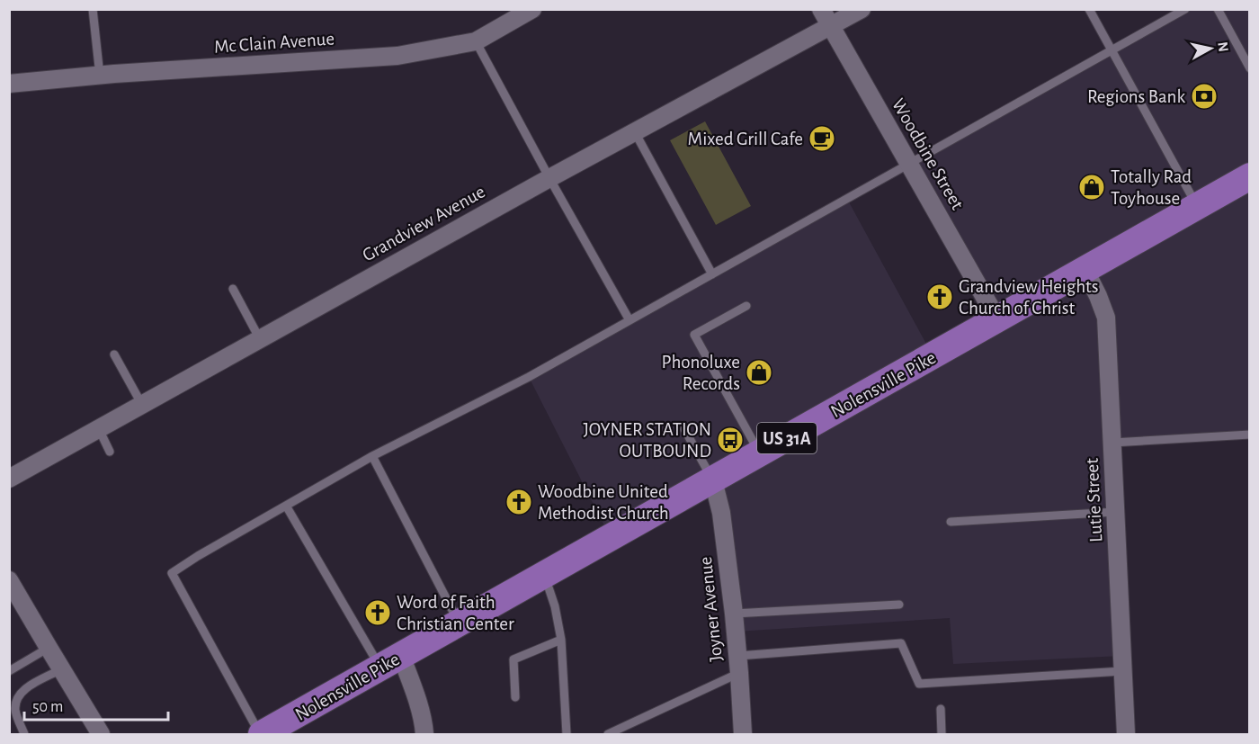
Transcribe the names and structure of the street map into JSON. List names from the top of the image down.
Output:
{
  "streets": {
    "main road": ["Nolensville Pike", "US 31A"],
    "street": [
      "Mc Clain Avenue",
      "Woodbine Street",
      "Grandview Avenue",
      "Lutie Street",
      "Joyner Avenue"
    ]
  },
  "crossings": [
    ["Woodbine Street", "Grandview Avenue"],
    ["Woodbine Street", "Nolensville Pike"],
    ["Nolensville Pike", "Lutie Street"],
    ["Nolensville Pike", "Joyner Avenue"]
  ],
  "places": {
    "bank": ["Regions Bank"],
    "cafe": ["Mixed Grill Cafe"],
    "shop": ["Totally Rad Toyhouse", "Phonoluxe Records"],
    "church": ["Grandview Heights Church of Christ", "Woodbine United Methodist Church", "Word of Faith Christian Center"],
    "bus stop": ["JOYNER STATION OUTBOUND"]
  },
  "scale_bar": "50 m",
  "north": "right"
}
